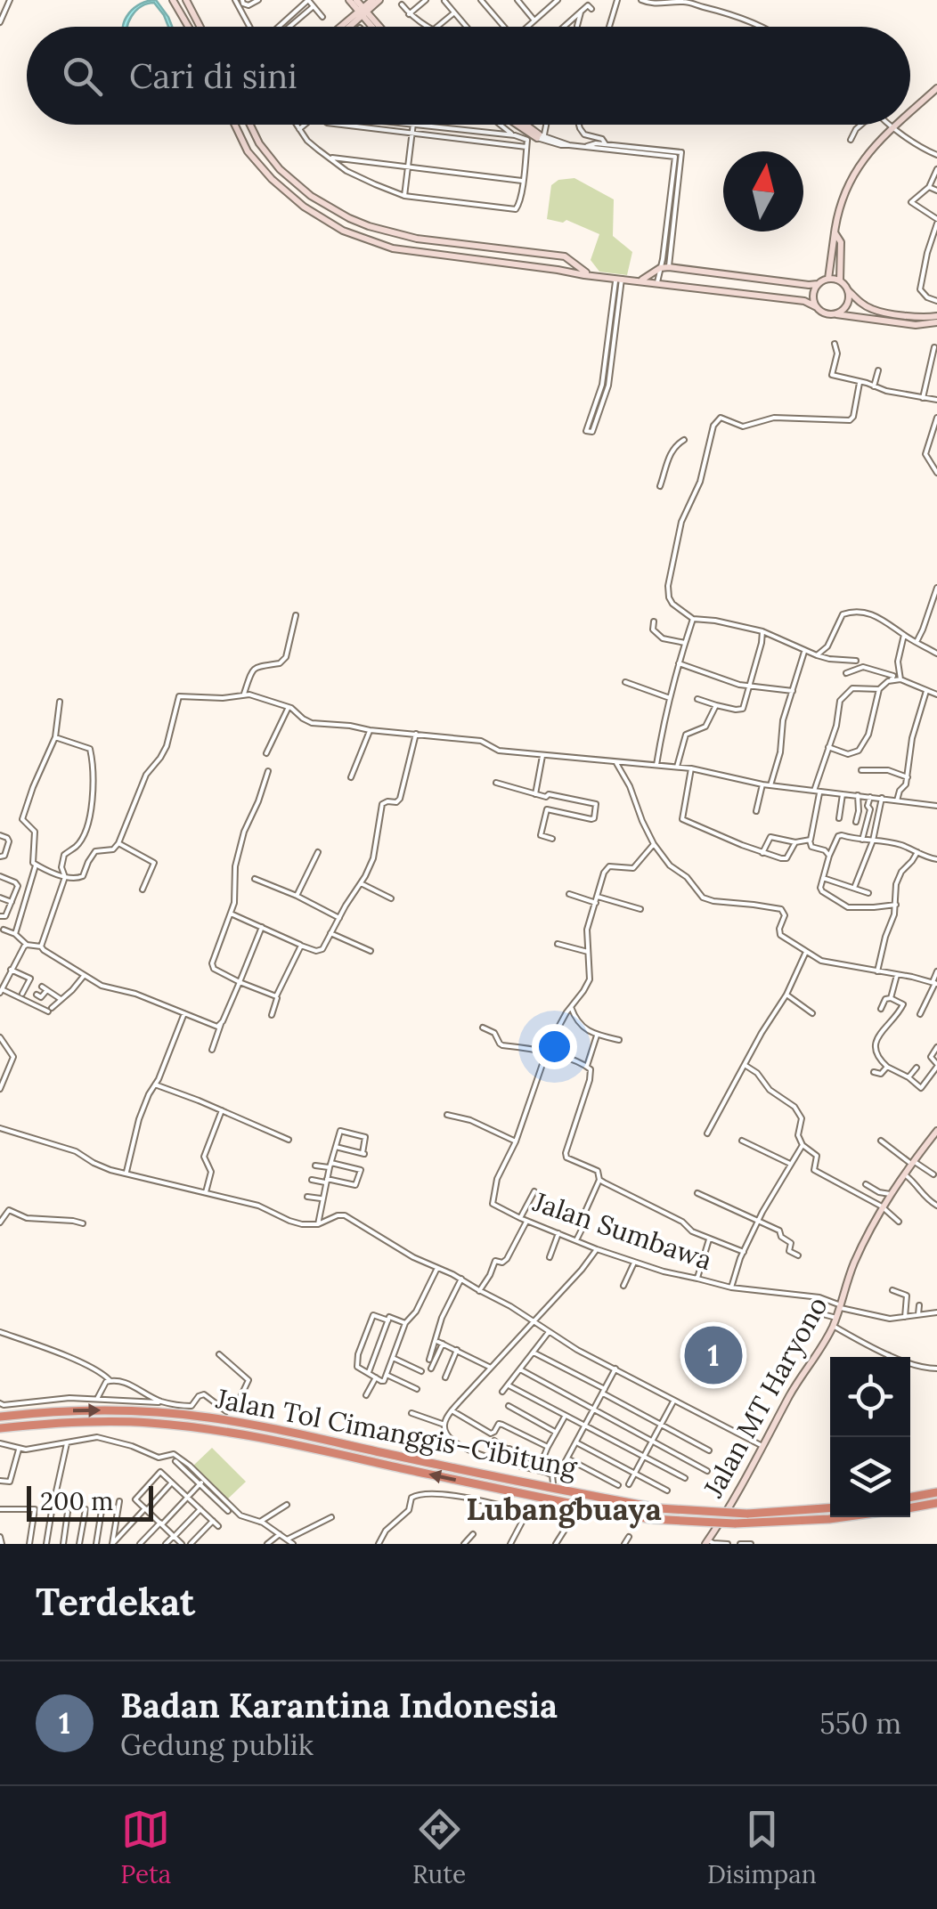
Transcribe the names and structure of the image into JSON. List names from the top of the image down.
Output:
{
  "streets": {
    "highway": ["Jalan Tol Cimanggis–Cibitung"],
    "street": ["Jalan Sumbawa", "Jalan MT Haryono"]
  },
  "crossings": [
    ["Jalan Sumbawa", "Jalan MT Haryono"]
  ],
  "districts": ["Lubangbuaya"],
  "scale_bar": "200 m",
  "north": "top",
  "page": {
    "search": "Cari di sini",
    "pins": "1",
    "scale": "200 m",
    "heading": "Terdekat",
    "list": [
      {
        "mark": "1",
        "name": "Badan Karantina Indonesia",
        "note": "Gedung publik",
        "value": "550 m"
      }
    ],
    "nav": ["Peta", "Rute", "Disimpan"]
  }
}
